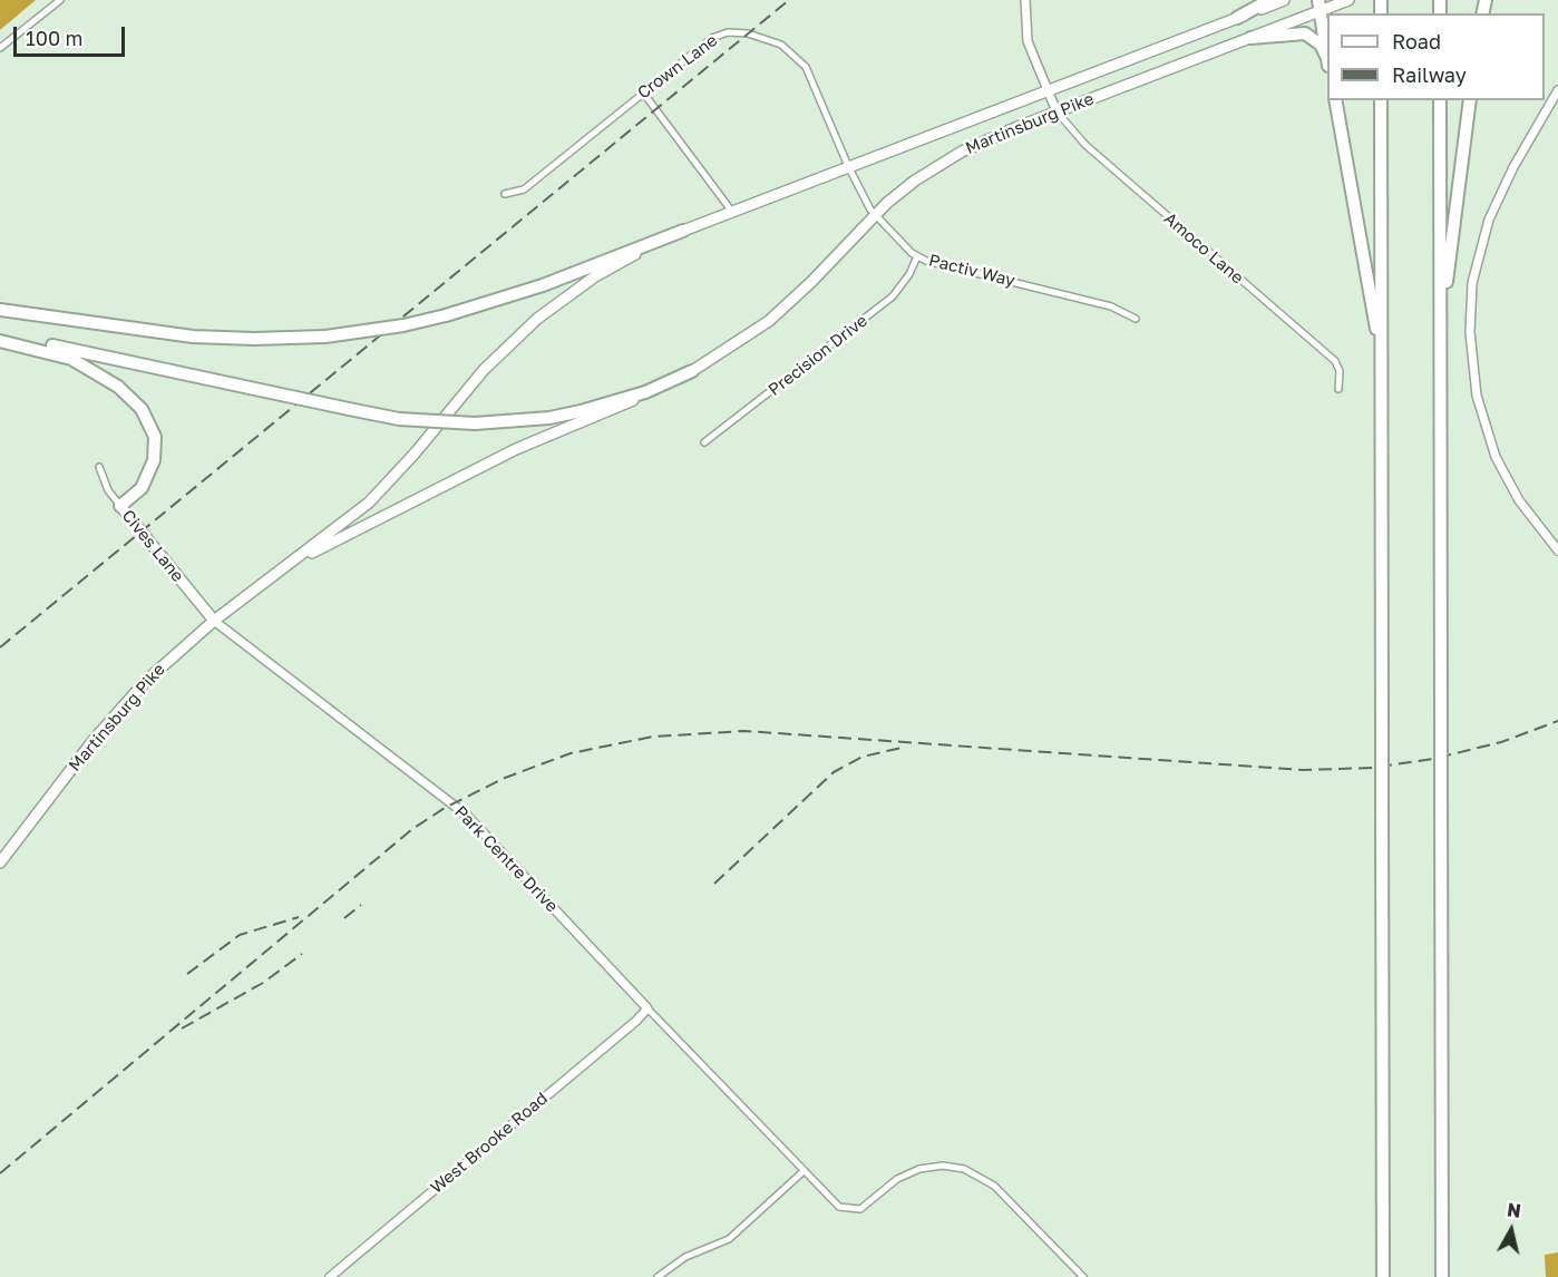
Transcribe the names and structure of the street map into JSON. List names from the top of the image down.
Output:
{
  "streets": {
    "main road": ["Martinsburg Pike", "Cives Lane"],
    "street": [
      "Crown Lane",
      "Amoco Lane",
      "Pactiv Way",
      "Precision Drive",
      "Park Centre Drive",
      "West Brooke Road"
    ]
  },
  "crossings": [
    ["Crown Lane", "Martinsburg Pike"],
    ["Crown Lane", "Pactiv Way"],
    ["Martinsburg Pike", "Amoco Lane"],
    ["Martinsburg Pike", "Pactiv Way"],
    ["Martinsburg Pike", "Cives Lane"],
    ["Martinsburg Pike", "Park Centre Drive"],
    ["Pactiv Way", "Precision Drive"],
    ["Cives Lane", "Park Centre Drive"],
    ["Park Centre Drive", "West Brooke Road"]
  ],
  "legend": ["Road", "Railway"],
  "scale_bar": "100 m",
  "north": "top"
}
